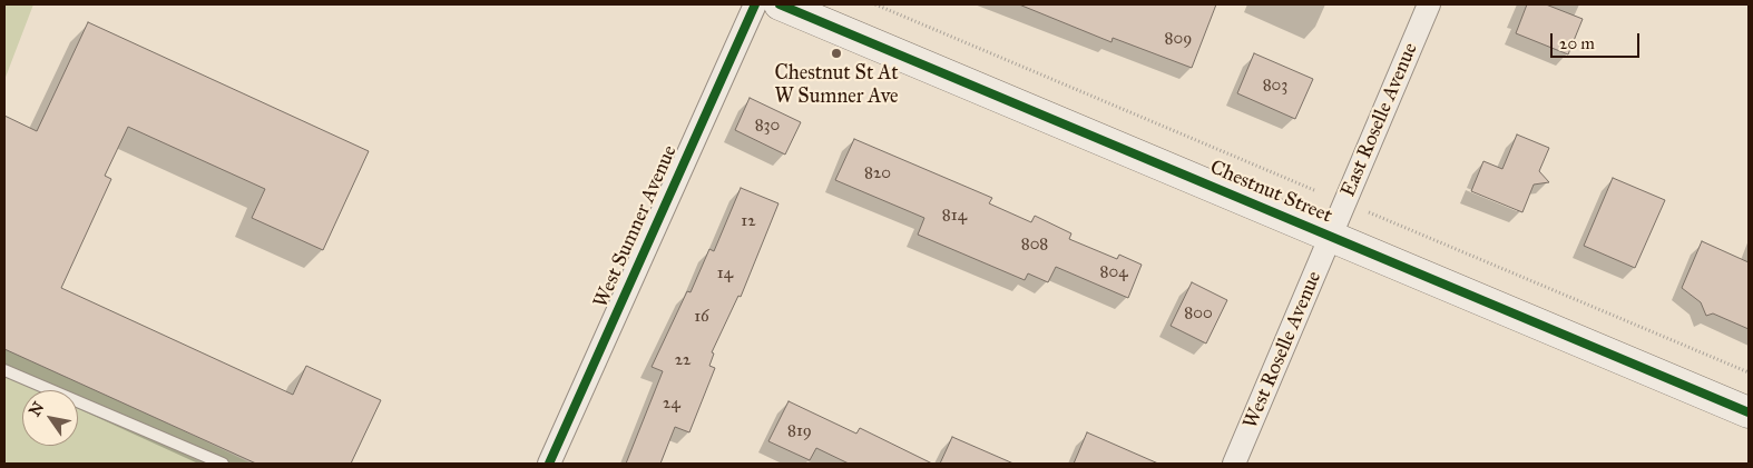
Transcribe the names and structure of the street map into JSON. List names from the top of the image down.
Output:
{
  "streets": {
    "street": [
      "East Roselle Avenue",
      "Chestnut Street",
      "West Sumner Avenue",
      "West Roselle Avenue"
    ]
  },
  "crossings": [
    ["East Roselle Avenue", "Chestnut Street"],
    ["East Roselle Avenue", "West Roselle Avenue"],
    ["Chestnut Street", "West Roselle Avenue"]
  ],
  "places": ["Chestnut St At W Sumner Ave"],
  "house_numbers": [
    "809",
    "803",
    "830",
    "820",
    "814",
    "12",
    "808",
    "804",
    "14",
    "800",
    "16",
    "22",
    "24",
    "819"
  ],
  "scale_bar": "20 m",
  "north": "top left"
}
